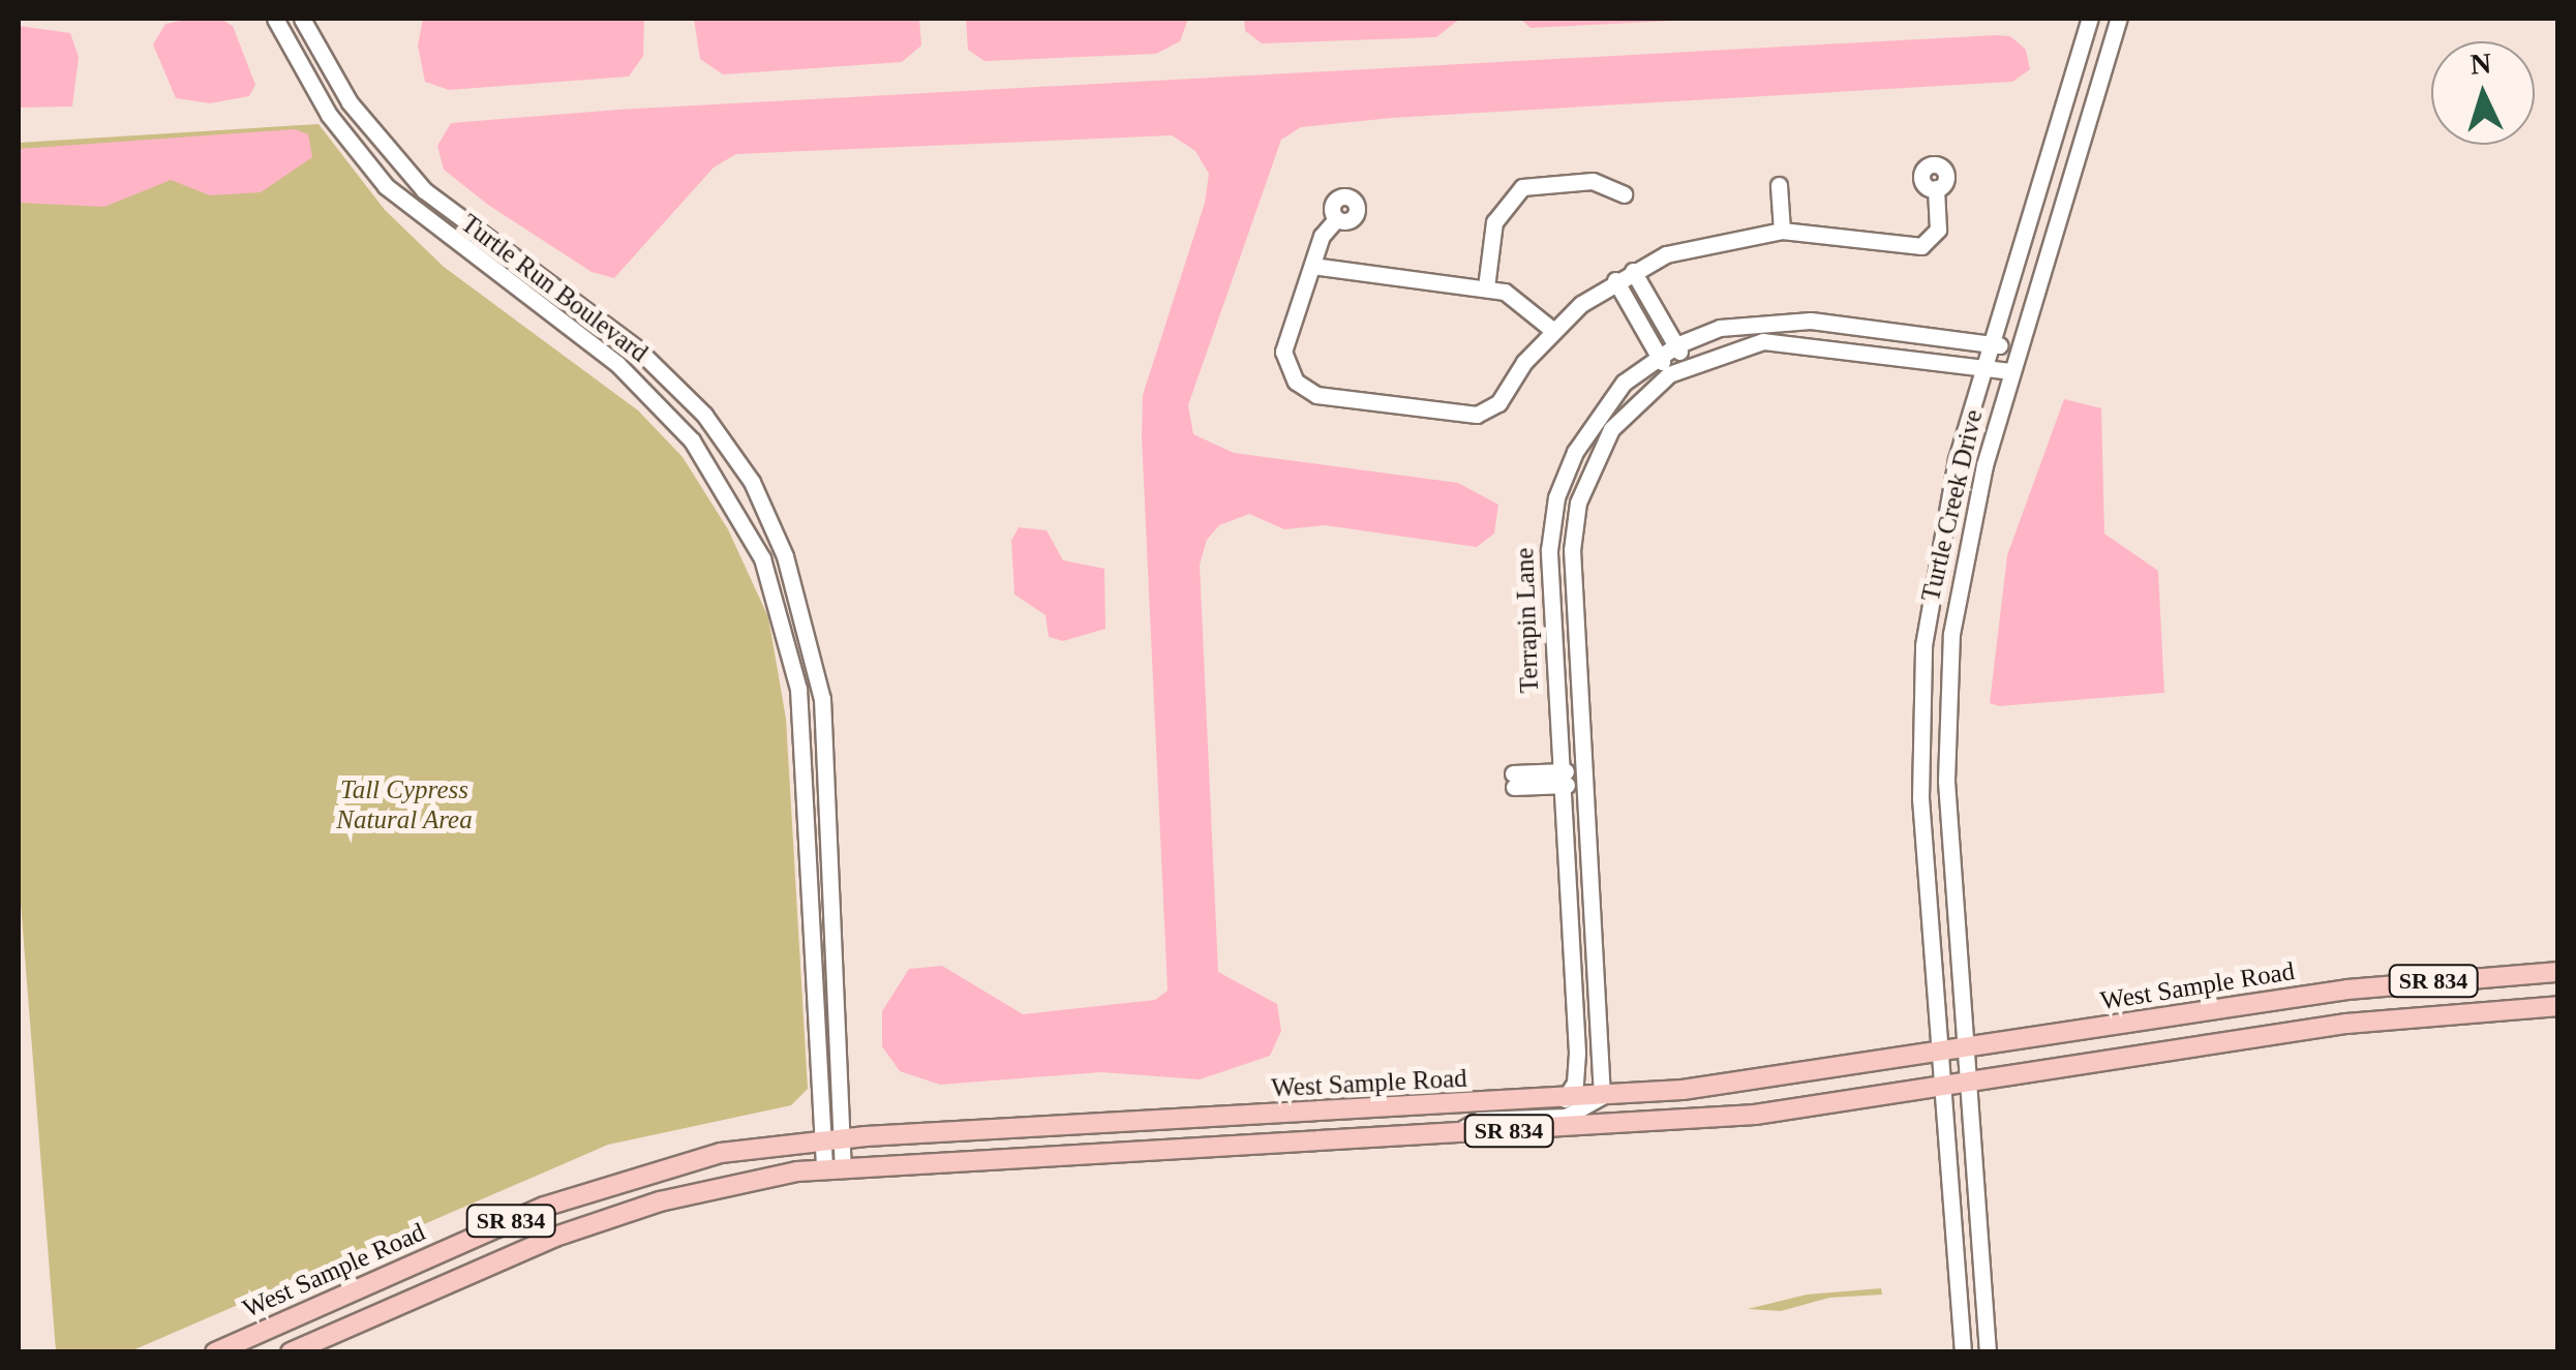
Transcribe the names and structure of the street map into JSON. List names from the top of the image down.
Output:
{
  "streets": {
    "main road": ["SR 834", "West Sample Road"],
    "street": ["Turtle Run Boulevard", "Turtle Creek Drive", "Terrapin Lane"]
  },
  "crossings": [
    ["Turtle Run Boulevard", "SR 834"],
    ["Turtle Run Boulevard", "West Sample Road"],
    ["Turtle Creek Drive", "Terrapin Lane"],
    ["Turtle Creek Drive", "SR 834"],
    ["Turtle Creek Drive", "West Sample Road"],
    ["Terrapin Lane", "West Sample Road"]
  ],
  "parks": ["Tall Cypress Natural Area"],
  "north": "top"
}
